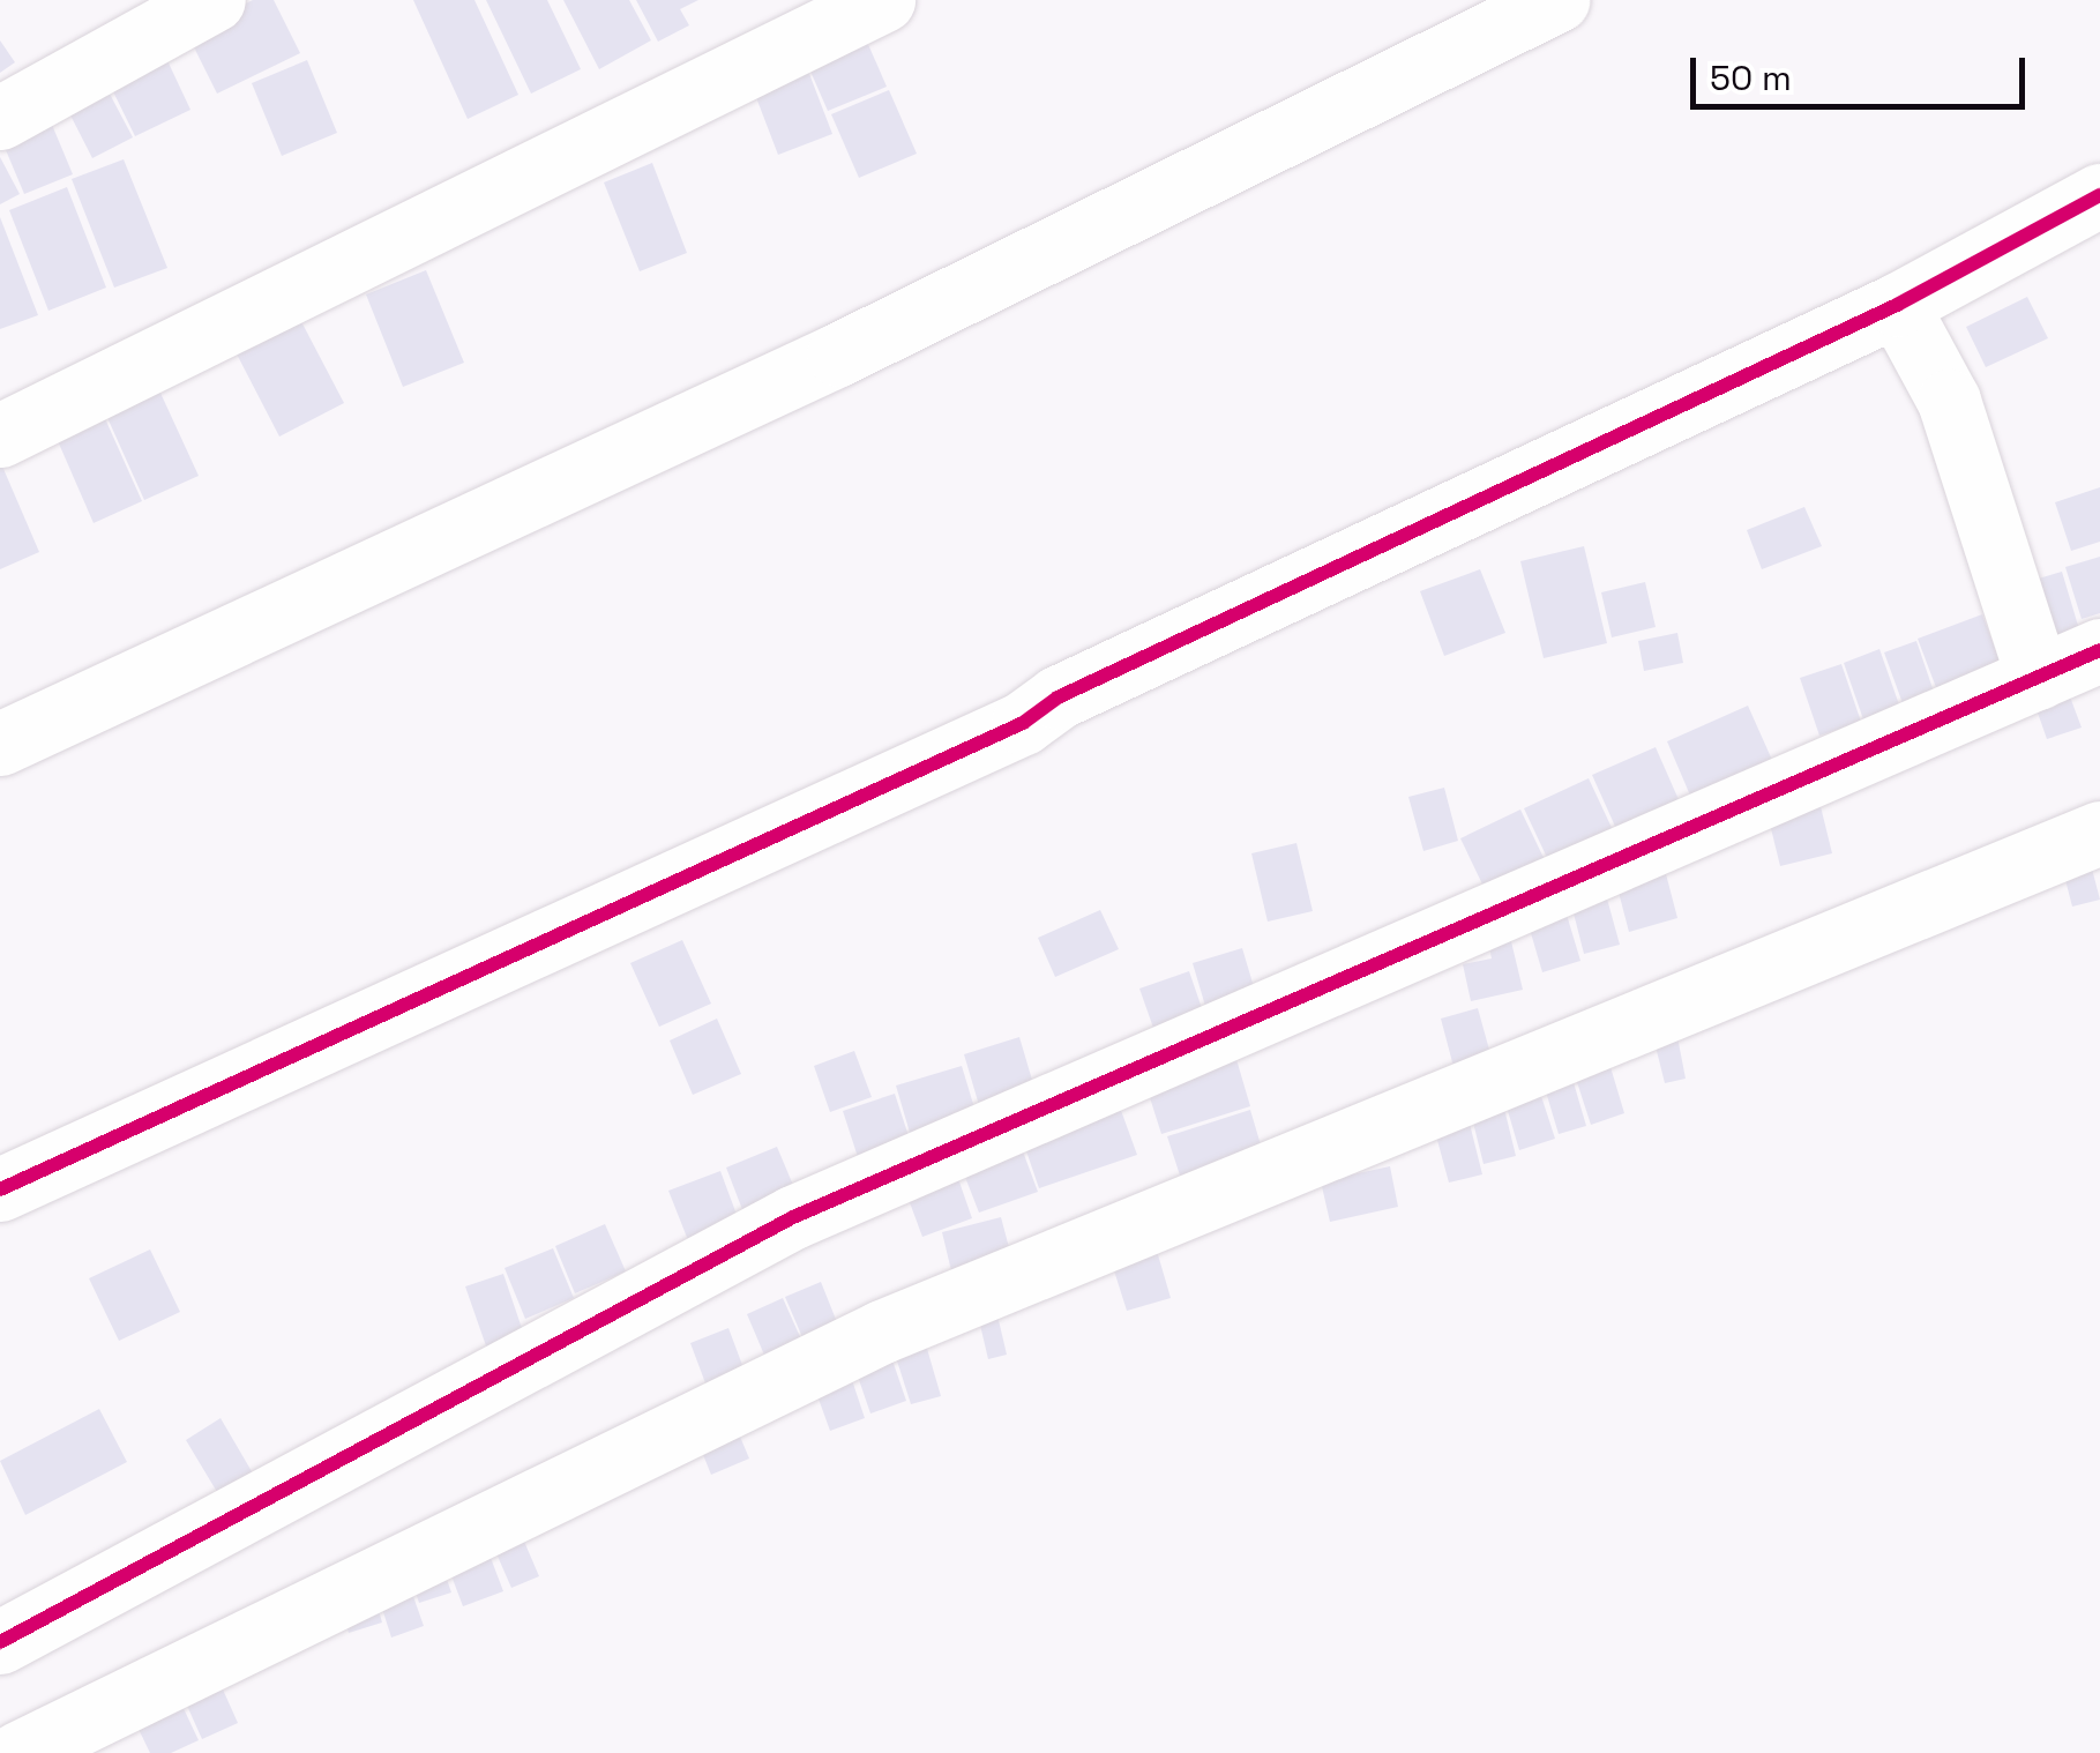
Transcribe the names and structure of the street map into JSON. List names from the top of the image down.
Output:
{
  "scale_bar": "50 m"
}
